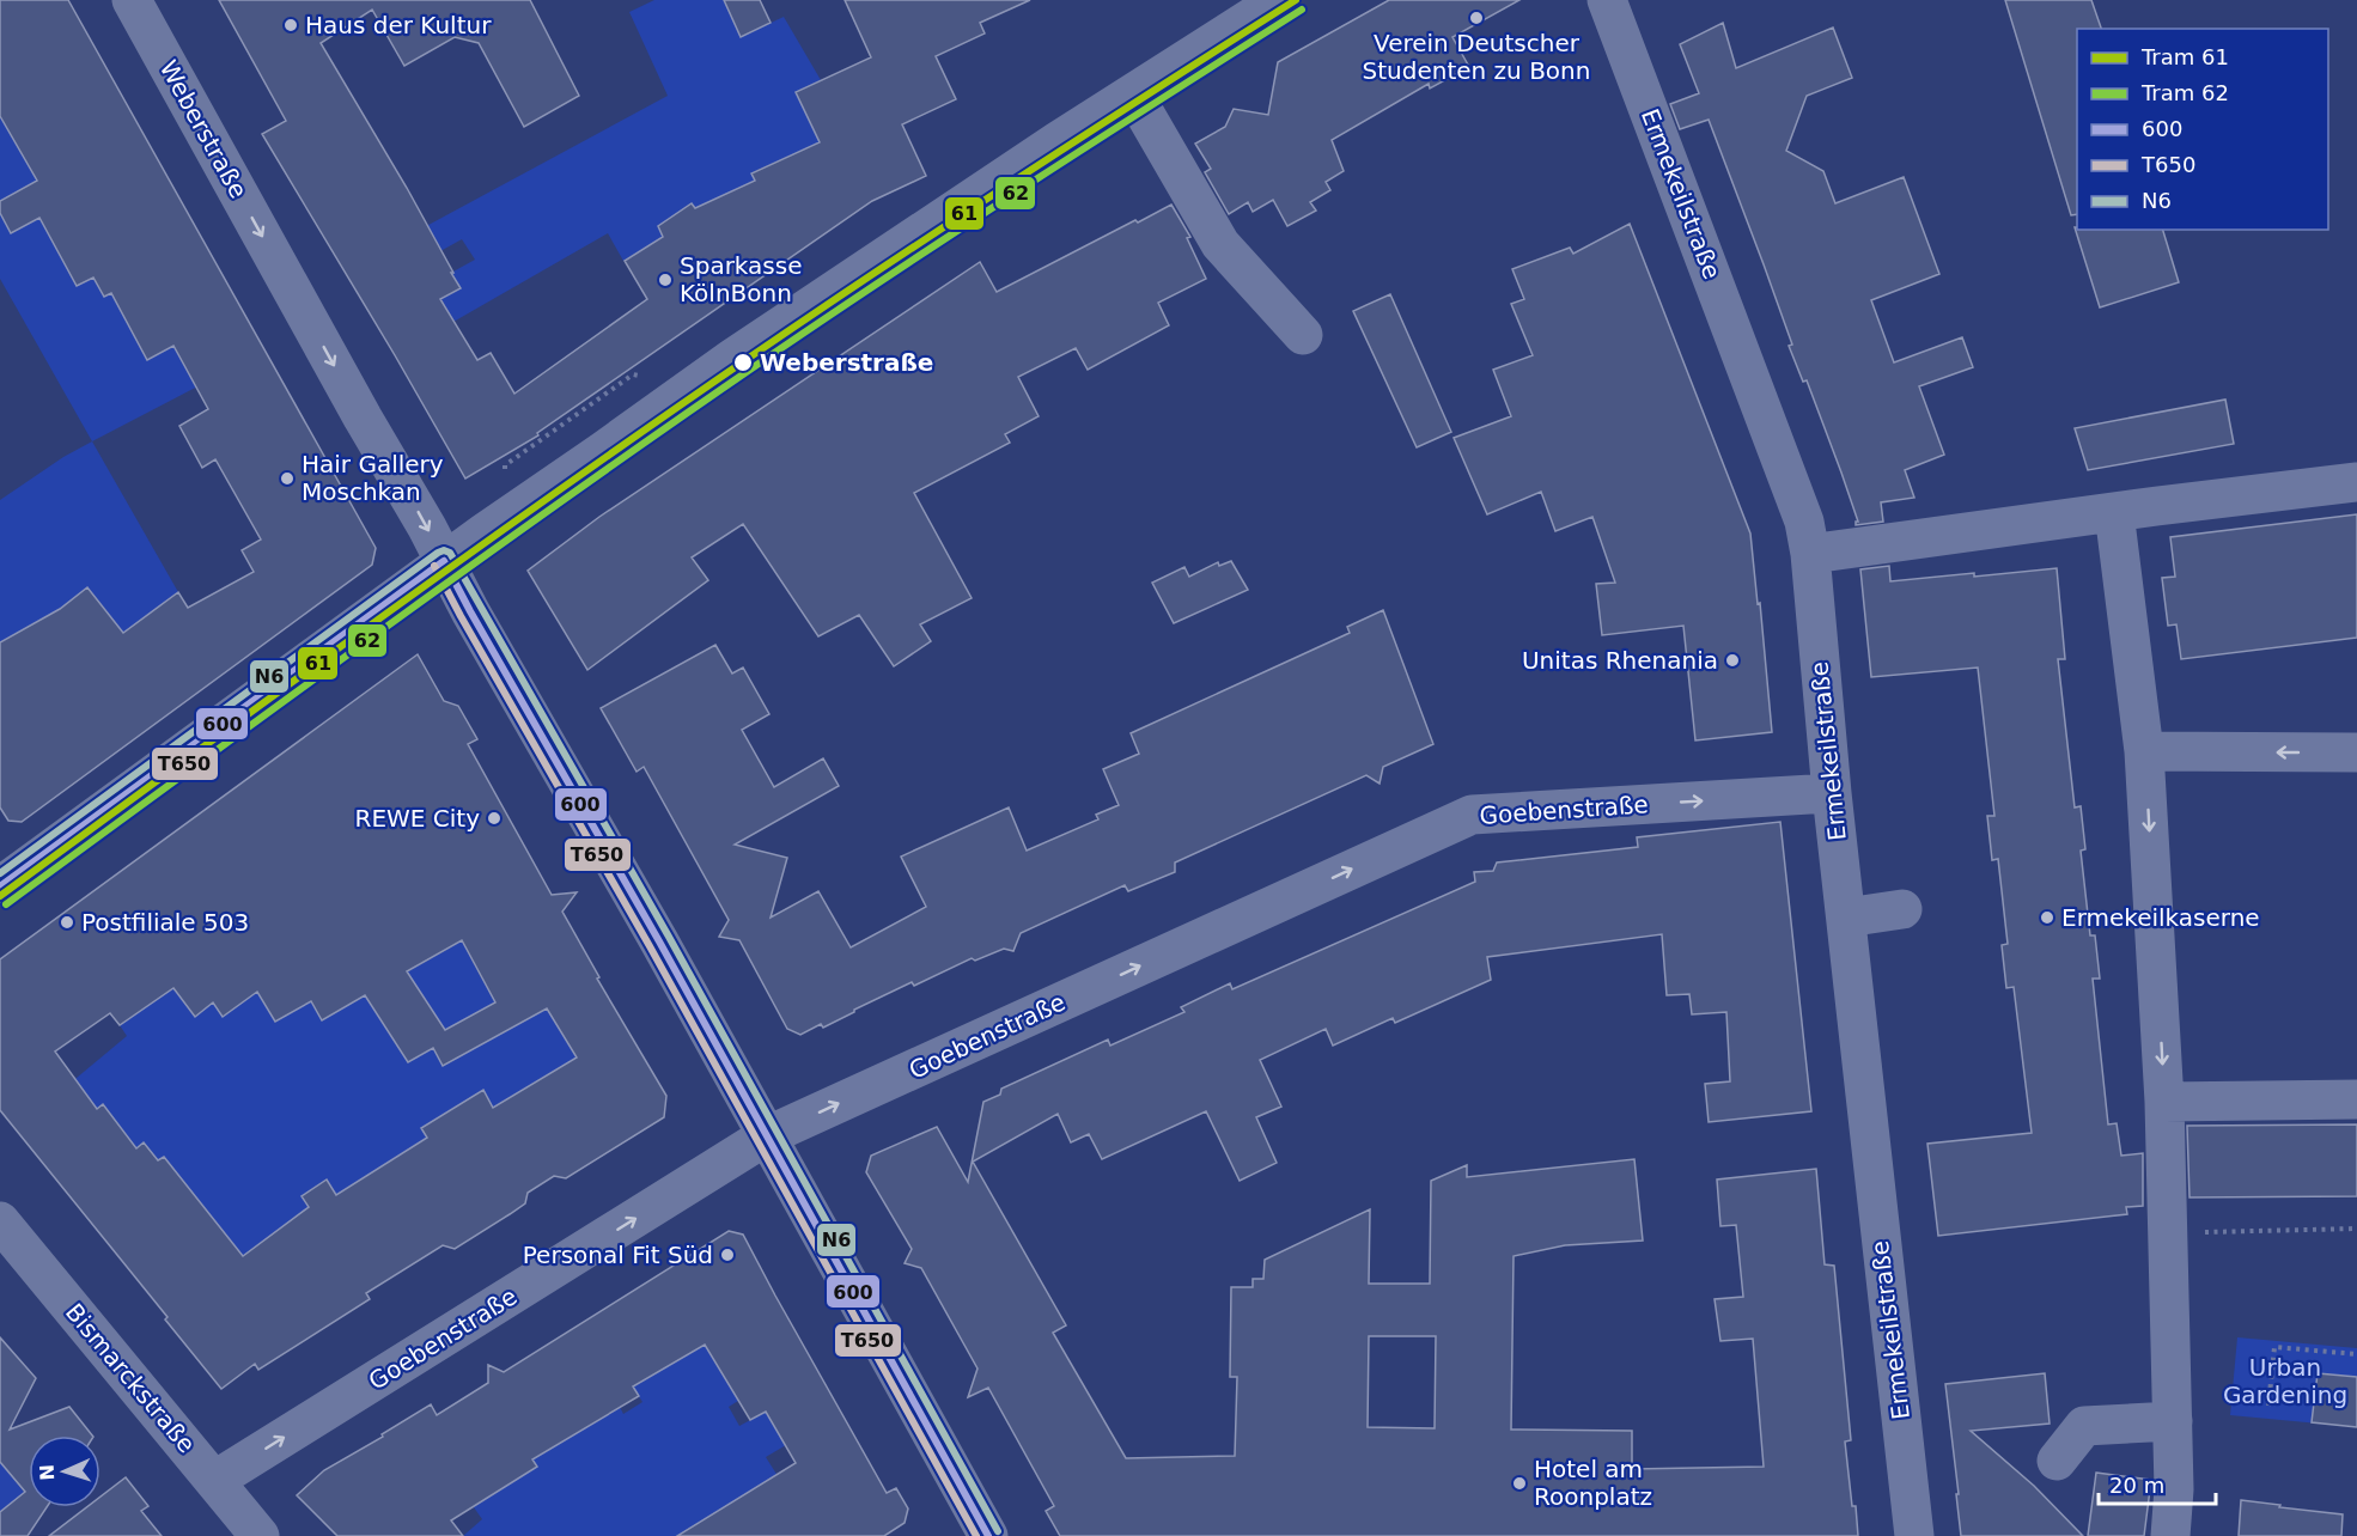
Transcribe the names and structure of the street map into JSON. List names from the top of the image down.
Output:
{
  "streets": {
    "street": [
      "Weberstraße",
      "Ermekeilstraße",
      "Goebenstraße",
      "Bismarckstraße"
    ]
  },
  "crossings": [
    ["Weberstraße", "Goebenstraße"],
    ["Ermekeilstraße", "Goebenstraße"],
    ["Goebenstraße", "Bismarckstraße"]
  ],
  "one_way": ["Weberstraße", "Goebenstraße"],
  "parks": ["Urban Gardening"],
  "places": [
    "Verein Deutscher Studenten zu Bonn",
    "Haus der Kultur",
    "Sparkasse KölnBonn",
    "Weberstraße",
    "Hair Gallery Moschkan",
    "Unitas Rhenania",
    "REWE City",
    "Ermekeilkaserne",
    "Postfiliale 503",
    "Personal Fit Süd",
    "Hotel am Roonplatz"
  ],
  "lines": [
    "tram line 61",
    "tram line 62",
    "transit line N6",
    "transit line 600",
    "transit line T650"
  ],
  "legend": [
    "Tram 61",
    "Tram 62",
    "600",
    "T650",
    "N6"
  ],
  "scale_bar": "20 m",
  "north": "left"
}
